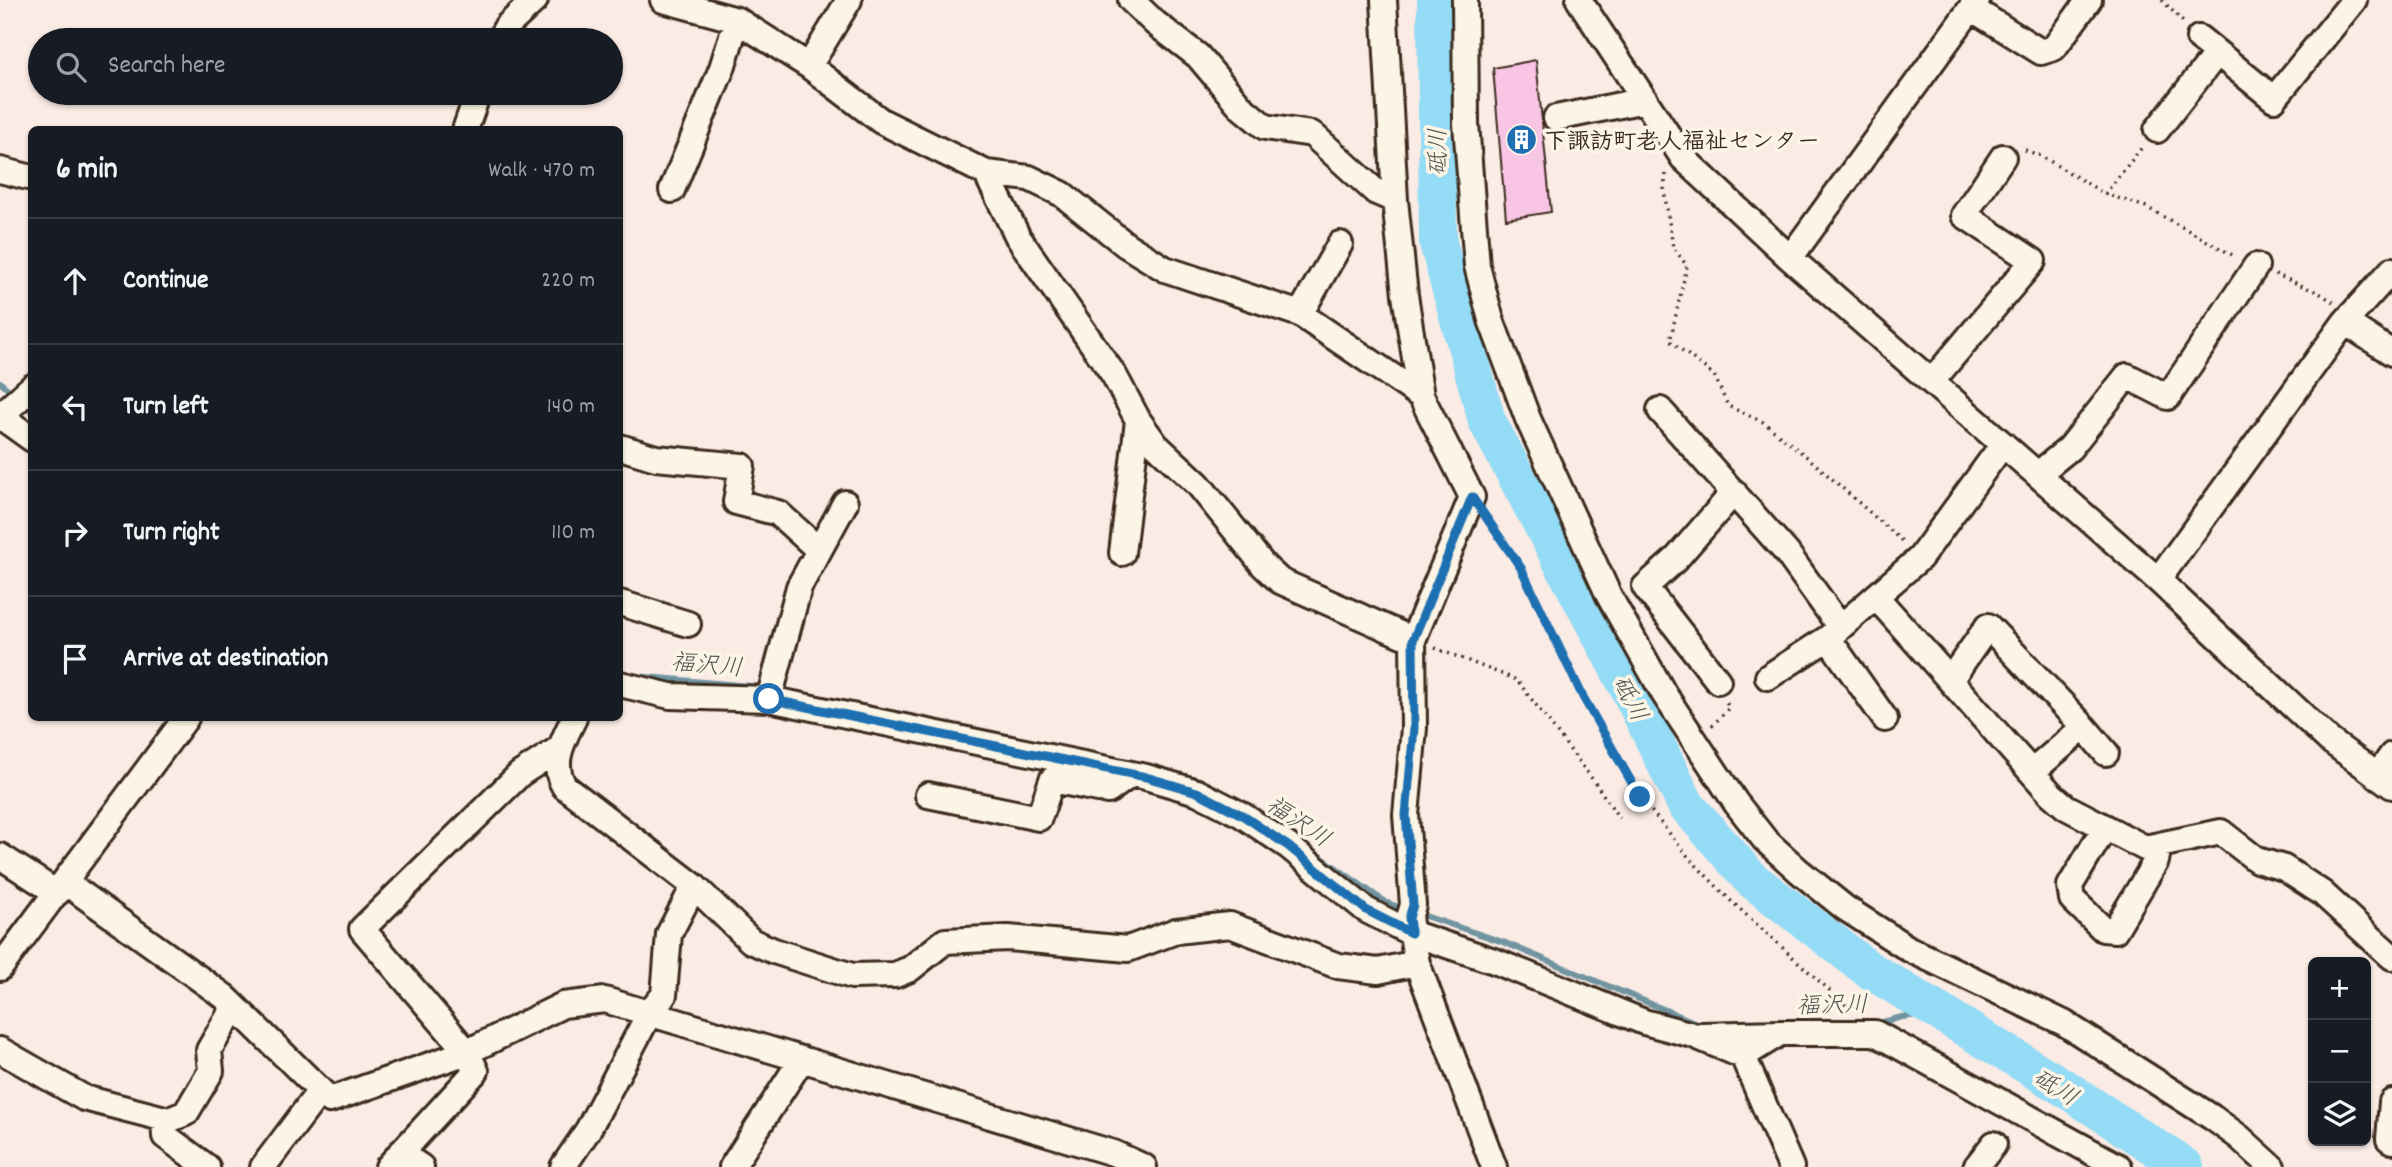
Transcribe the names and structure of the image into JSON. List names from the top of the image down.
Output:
{
  "water": ["砥川", "福沢川"],
  "places": {
    "building": ["下諏訪町老人福祉センター"]
  },
  "page": {
    "search": "Search here",
    "heading": ["6 min", "Walk · 470 m"],
    "list": [
      ["Continue", "220 m"],
      ["Turn left", "140 m"],
      ["Turn right", "110 m"],
      "Arrive at destination"
    ],
    "map_buttons": ["+", "−"]
  }
}
